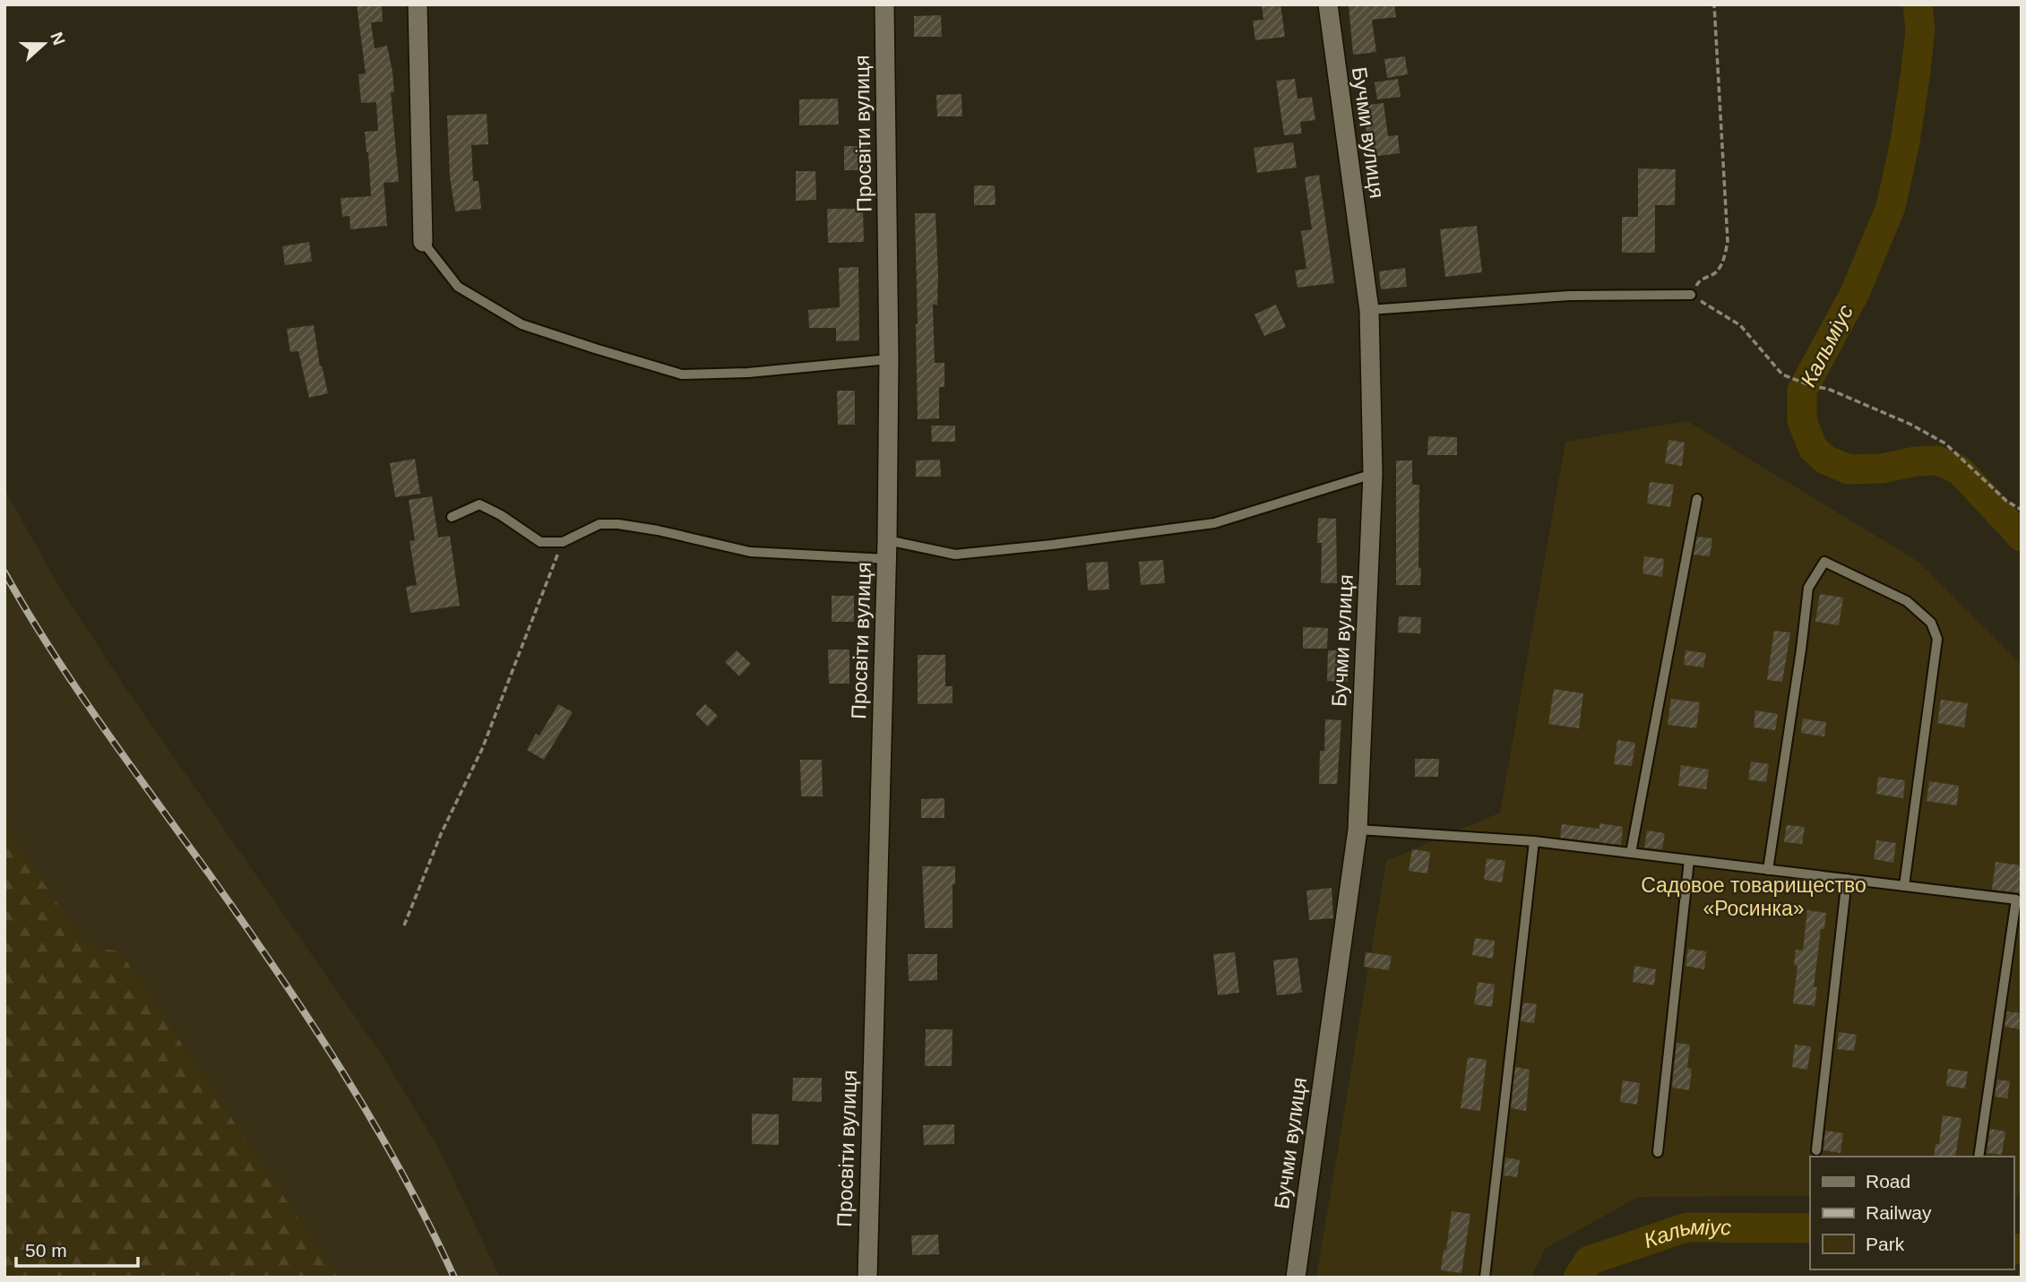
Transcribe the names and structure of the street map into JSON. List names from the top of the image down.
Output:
{
  "streets": {
    "street": ["Бучми вулиця", "Просвіти вулиця"]
  },
  "water": ["Кальміус"],
  "parks": ["Садовое товарищество «Росинка»"],
  "legend": ["Road", "Railway", "Park"],
  "scale_bar": "50 m",
  "north": "right"
}
